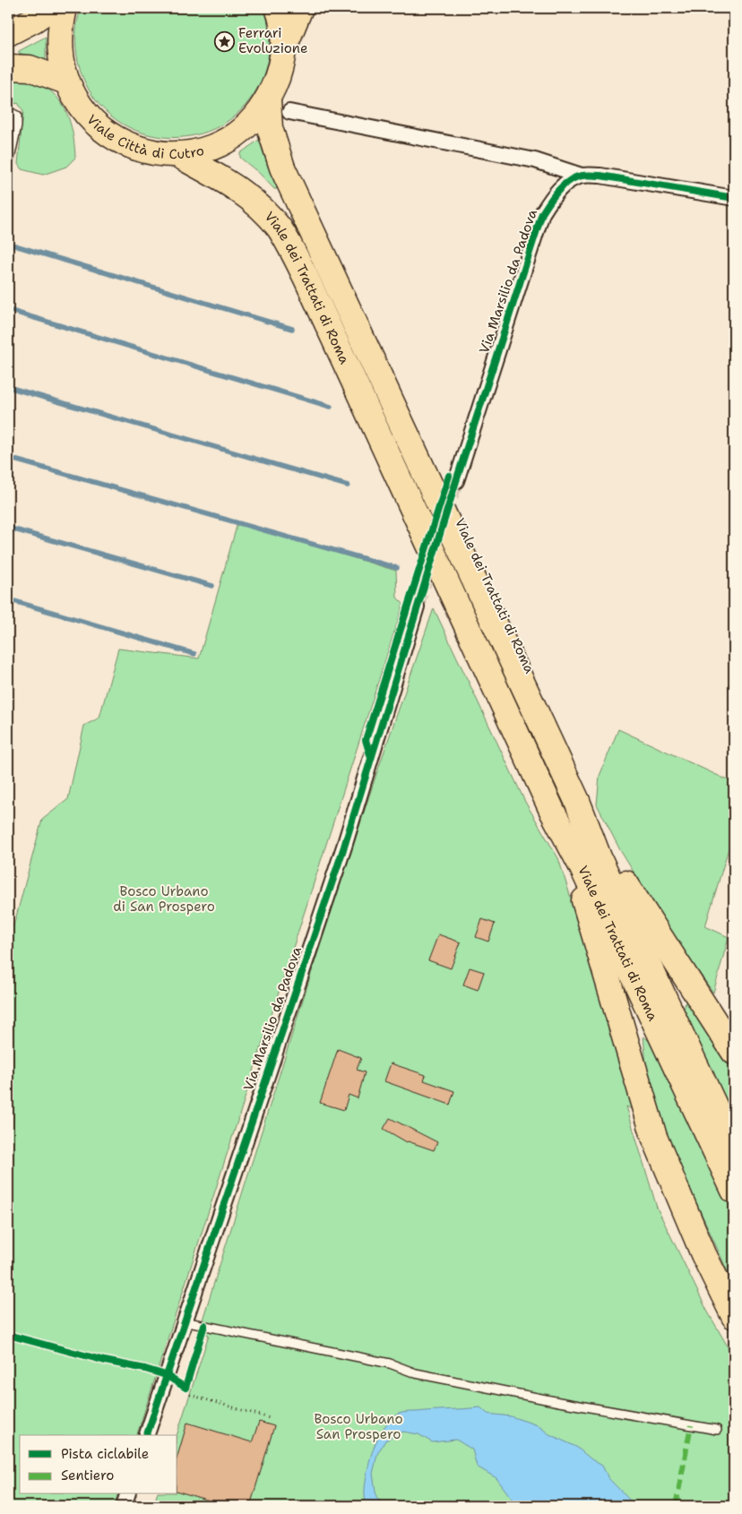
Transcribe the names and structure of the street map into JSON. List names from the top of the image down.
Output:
{
  "streets": {
    "highway": ["Viale Città di Cutro", "Viale dei Trattati di Roma"],
    "street": ["Via Marsilio da Padova"]
  },
  "crossings": [
    ["Viale Città di Cutro", "Viale dei Trattati di Roma"]
  ],
  "parks": ["Bosco Urbano di San Prospero", "Bosco Urbano San Prospero"],
  "places": {
    "place": ["Ferrari Evoluzione"]
  },
  "legend": ["Pista ciclabile", "Sentiero"]
}
